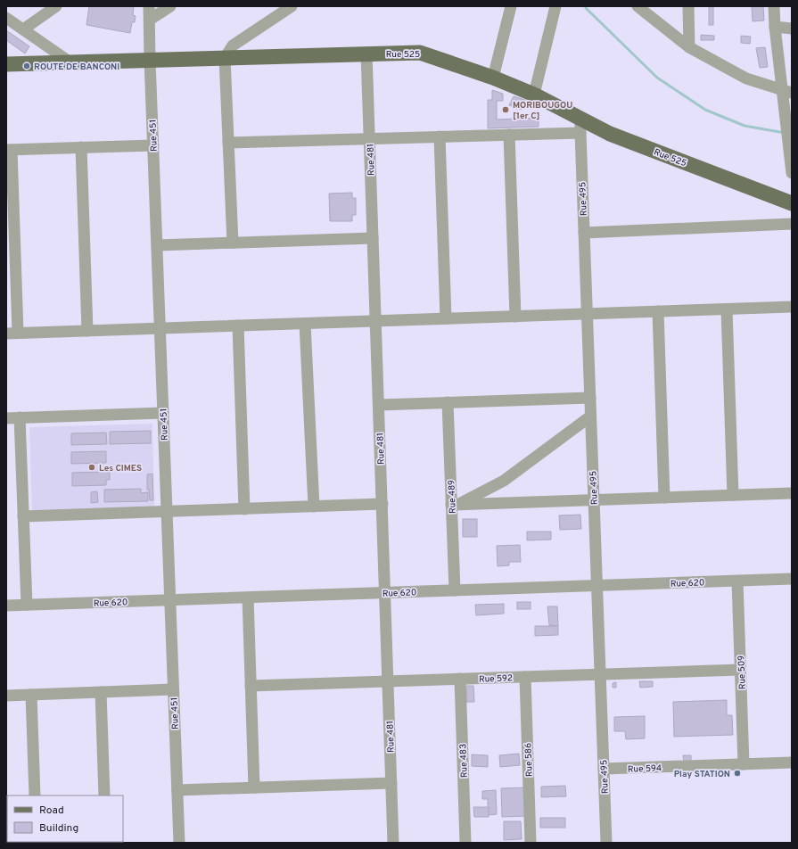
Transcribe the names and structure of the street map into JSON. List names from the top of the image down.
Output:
{
  "streets": {
    "main road": ["Rue 525"],
    "street": [
      "Rue 451",
      "Rue 481",
      "Rue 495",
      "Rue 489",
      "Rue 620",
      "Rue 509",
      "Rue 592",
      "Rue 586",
      "Rue 483",
      "Rue 594"
    ]
  },
  "crossings": [
    ["Rue 525", "Rue 451"],
    ["Rue 525", "Rue 481"],
    ["Rue 525", "Rue 495"],
    ["Rue 451", "Rue 620"],
    ["Rue 481", "Rue 620"],
    ["Rue 481", "Rue 592"],
    ["Rue 495", "Rue 620"],
    ["Rue 495", "Rue 592"],
    ["Rue 495", "Rue 594"],
    ["Rue 489", "Rue 620"],
    ["Rue 620", "Rue 509"],
    ["Rue 509", "Rue 592"],
    ["Rue 509", "Rue 594"],
    ["Rue 592", "Rue 586"],
    ["Rue 592", "Rue 483"]
  ],
  "places": [
    "ROUTE DE BANCONI",
    "MORIBOUGOU [1er C]",
    "Les CIMES",
    "Play STATION"
  ],
  "legend": ["Road", "Building"]
}
